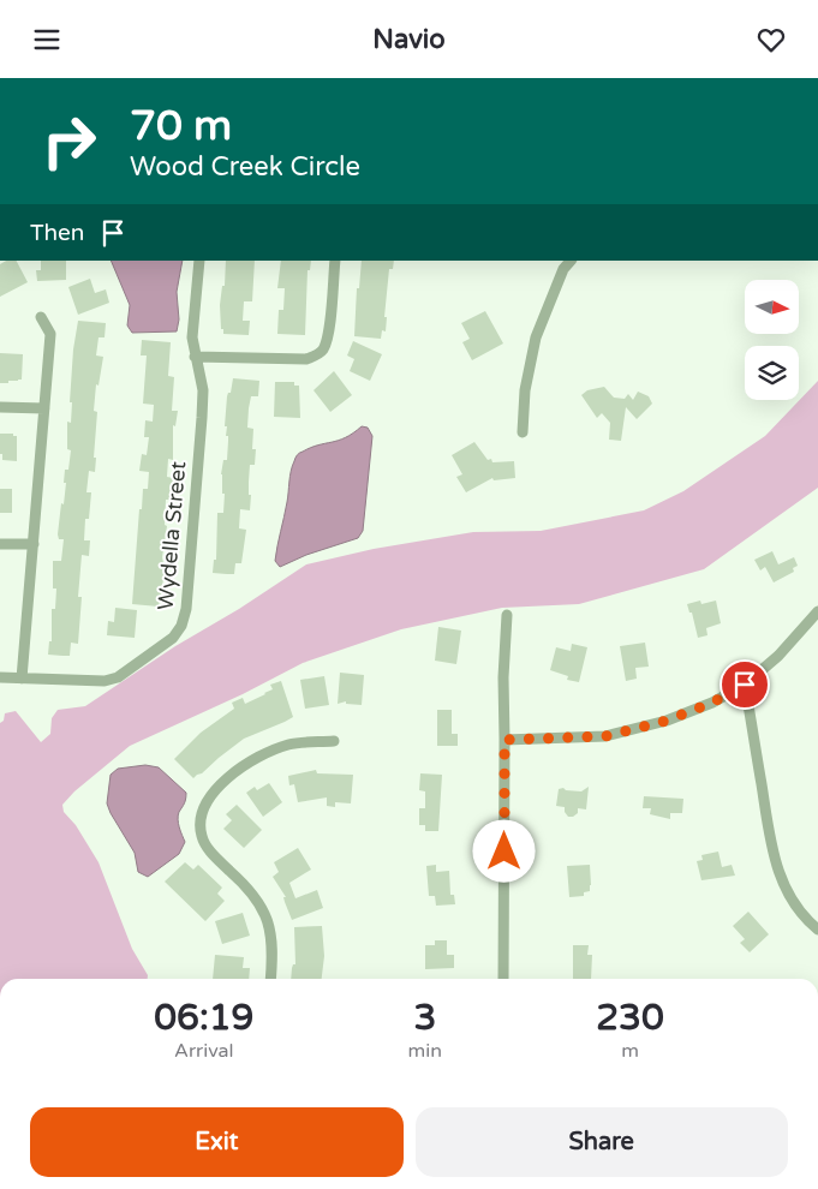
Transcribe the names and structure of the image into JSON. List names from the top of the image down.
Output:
{
  "streets": {
    "street": ["Wydella Street"]
  },
  "north": "right",
  "page": {
    "header": "Navio",
    "turn": ["70 m", "Wood Creek Circle"],
    "then": "Then",
    "eta": [
      "06:19",
      "Arrival",
      "3",
      "min",
      "230",
      "m"
    ],
    "buttons": ["Exit", "Share"]
  }
}
